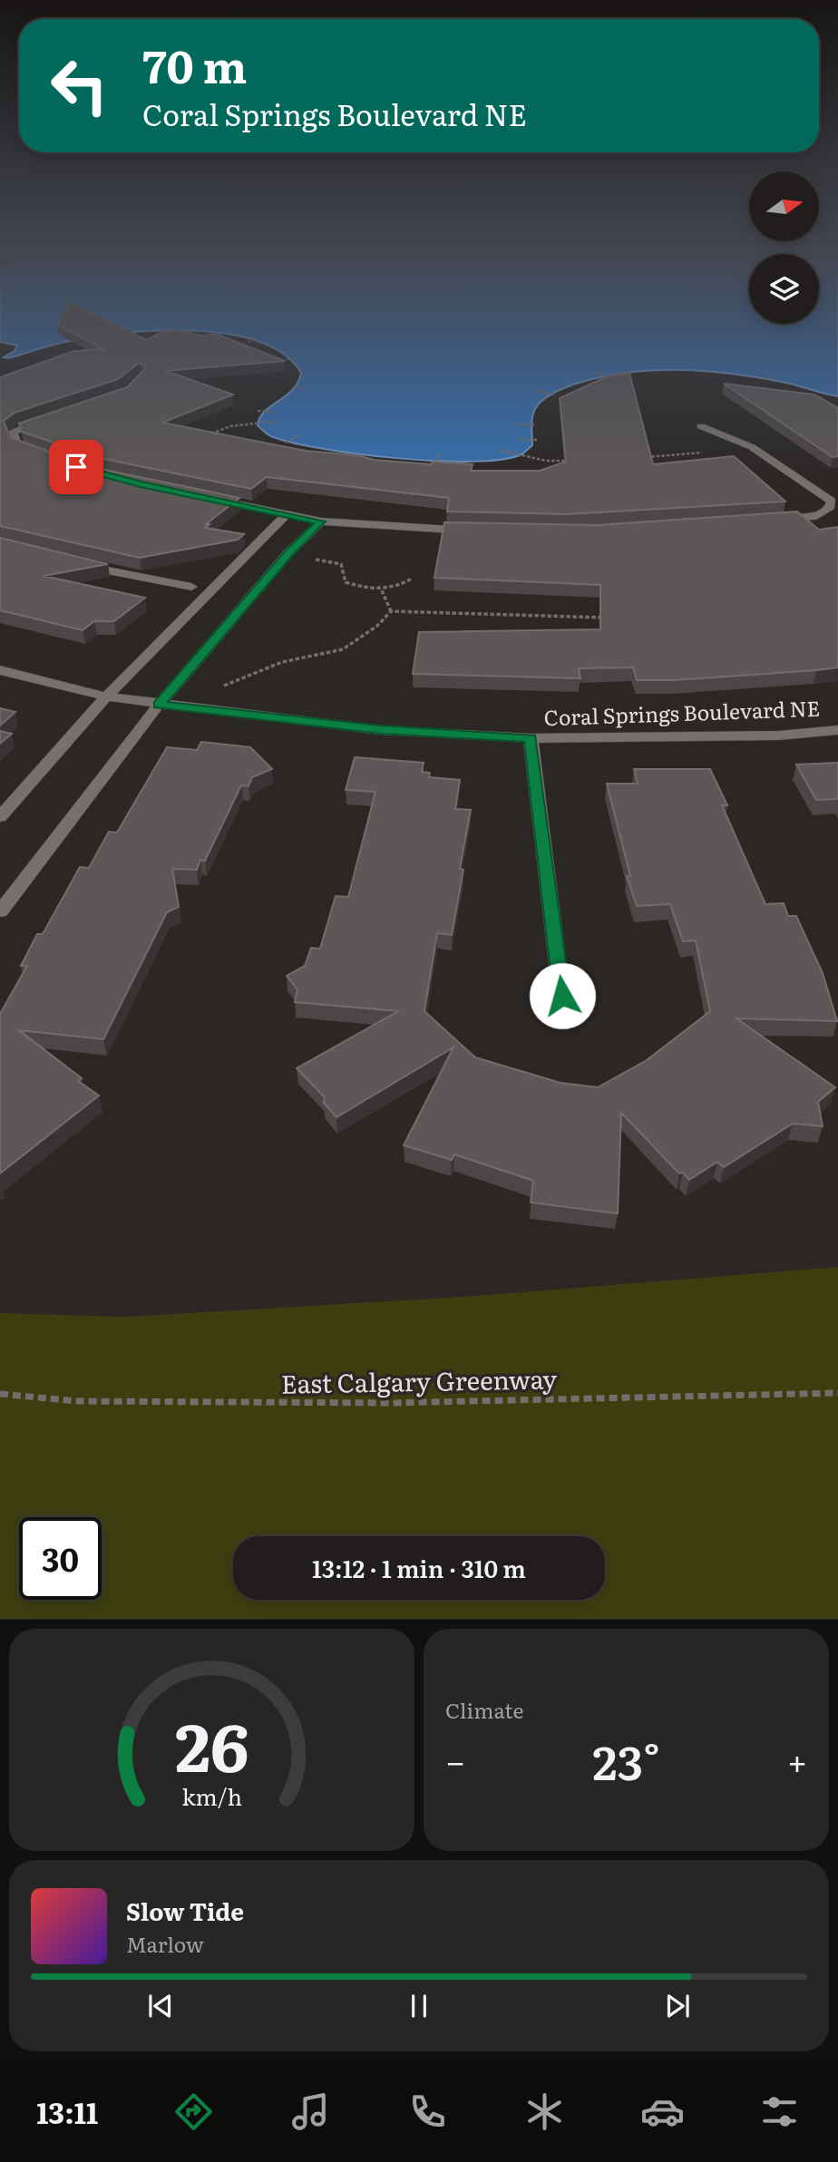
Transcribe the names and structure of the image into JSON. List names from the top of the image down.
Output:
{
  "streets": {
    "street": ["Coral Springs Boulevard NE"],
    "path": ["East Calgary Greenway"]
  },
  "north": "right",
  "page": {
    "turn": ["70 m", "Coral Springs Boulevard NE"],
    "limit": "30",
    "trip": "13:12 · 1 min · 310 m",
    "tile": "Climate",
    "heat": ["−", "23°", "+"],
    "song": ["Slow Tide", "Marlow"],
    "tabs": "13:11",
    "gauge": ["26", "km/h"]
  }
}
